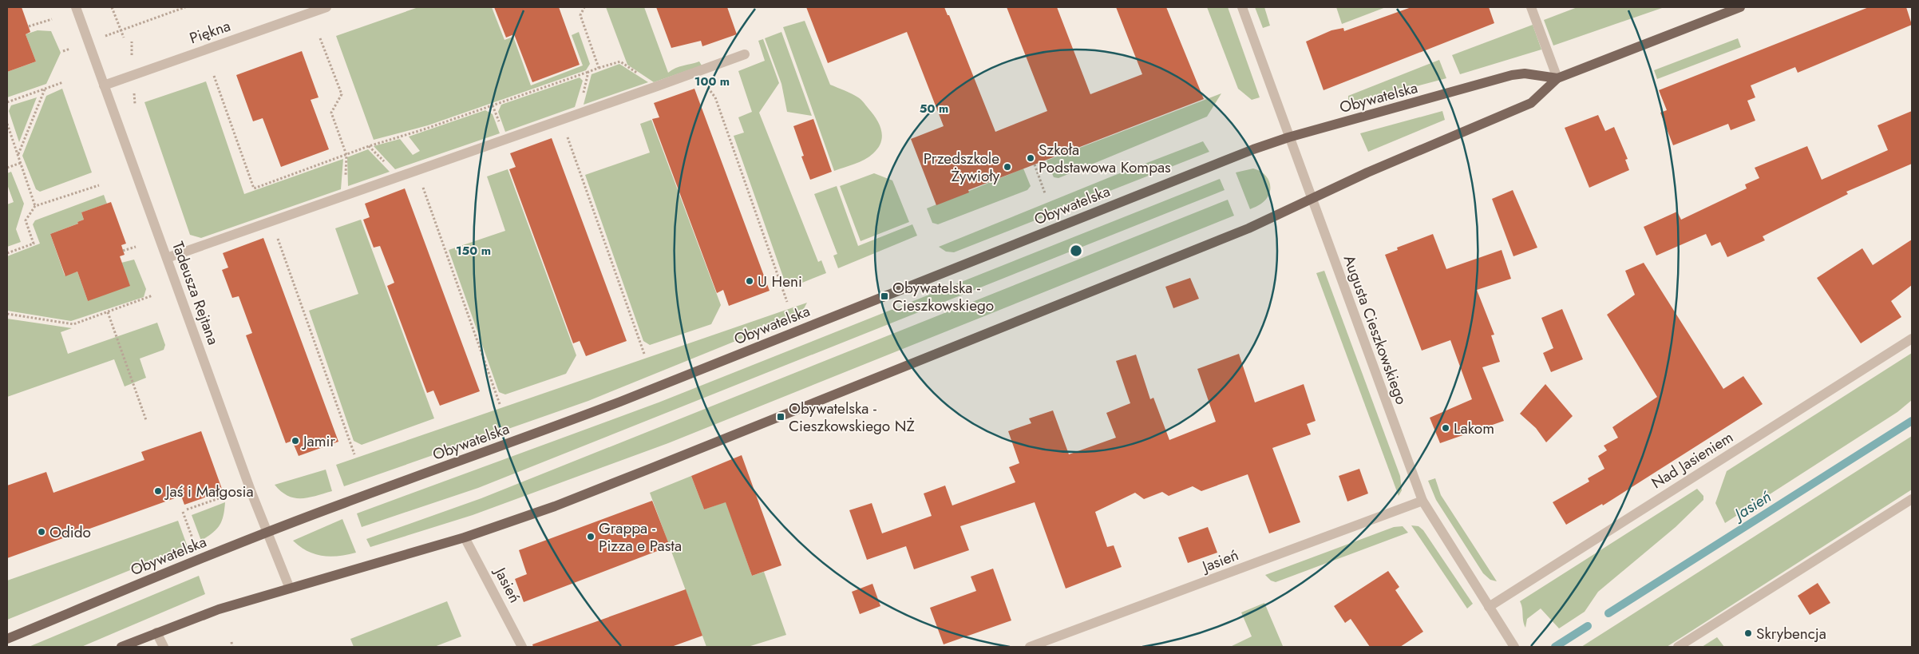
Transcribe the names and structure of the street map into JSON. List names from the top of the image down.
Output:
{
  "streets": {
    "main road": ["Obywatelska"],
    "street": [
      "Piękna",
      "Tadeusza Rejtana",
      "Augusta Cieszkowskiego",
      "Nad Jasieniem",
      "Jasień"
    ]
  },
  "crossings": [
    ["Piękna", "Tadeusza Rejtana"],
    ["Obywatelska", "Tadeusza Rejtana"],
    ["Obywatelska", "Augusta Cieszkowskiego"],
    ["Obywatelska", "Jasień"],
    ["Augusta Cieszkowskiego", "Nad Jasieniem"],
    ["Augusta Cieszkowskiego", "Jasień"]
  ],
  "water": ["Jasień"],
  "places": {
    "other": [
      "Szkoła Podstawowa Kompas",
      "Przedszkole Żywioły",
      "U Heni",
      "Lakom",
      "Jamir",
      "Jaś i Małgosia",
      "Odido",
      "Grappa - Pizza e Pasta",
      "Skrybencja"
    ],
    "transit": ["Obywatelska - Cieszkowskiego", "Obywatelska - Cieszkowskiego NŻ"]
  },
  "rings": ["100 m", "50 m", "150 m"]
}
